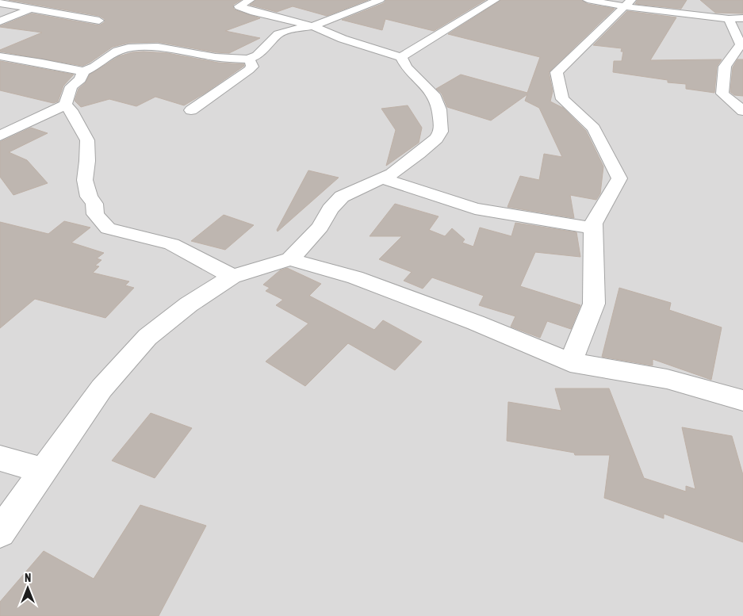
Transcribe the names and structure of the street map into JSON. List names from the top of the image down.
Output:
{
  "north": "top"
}
